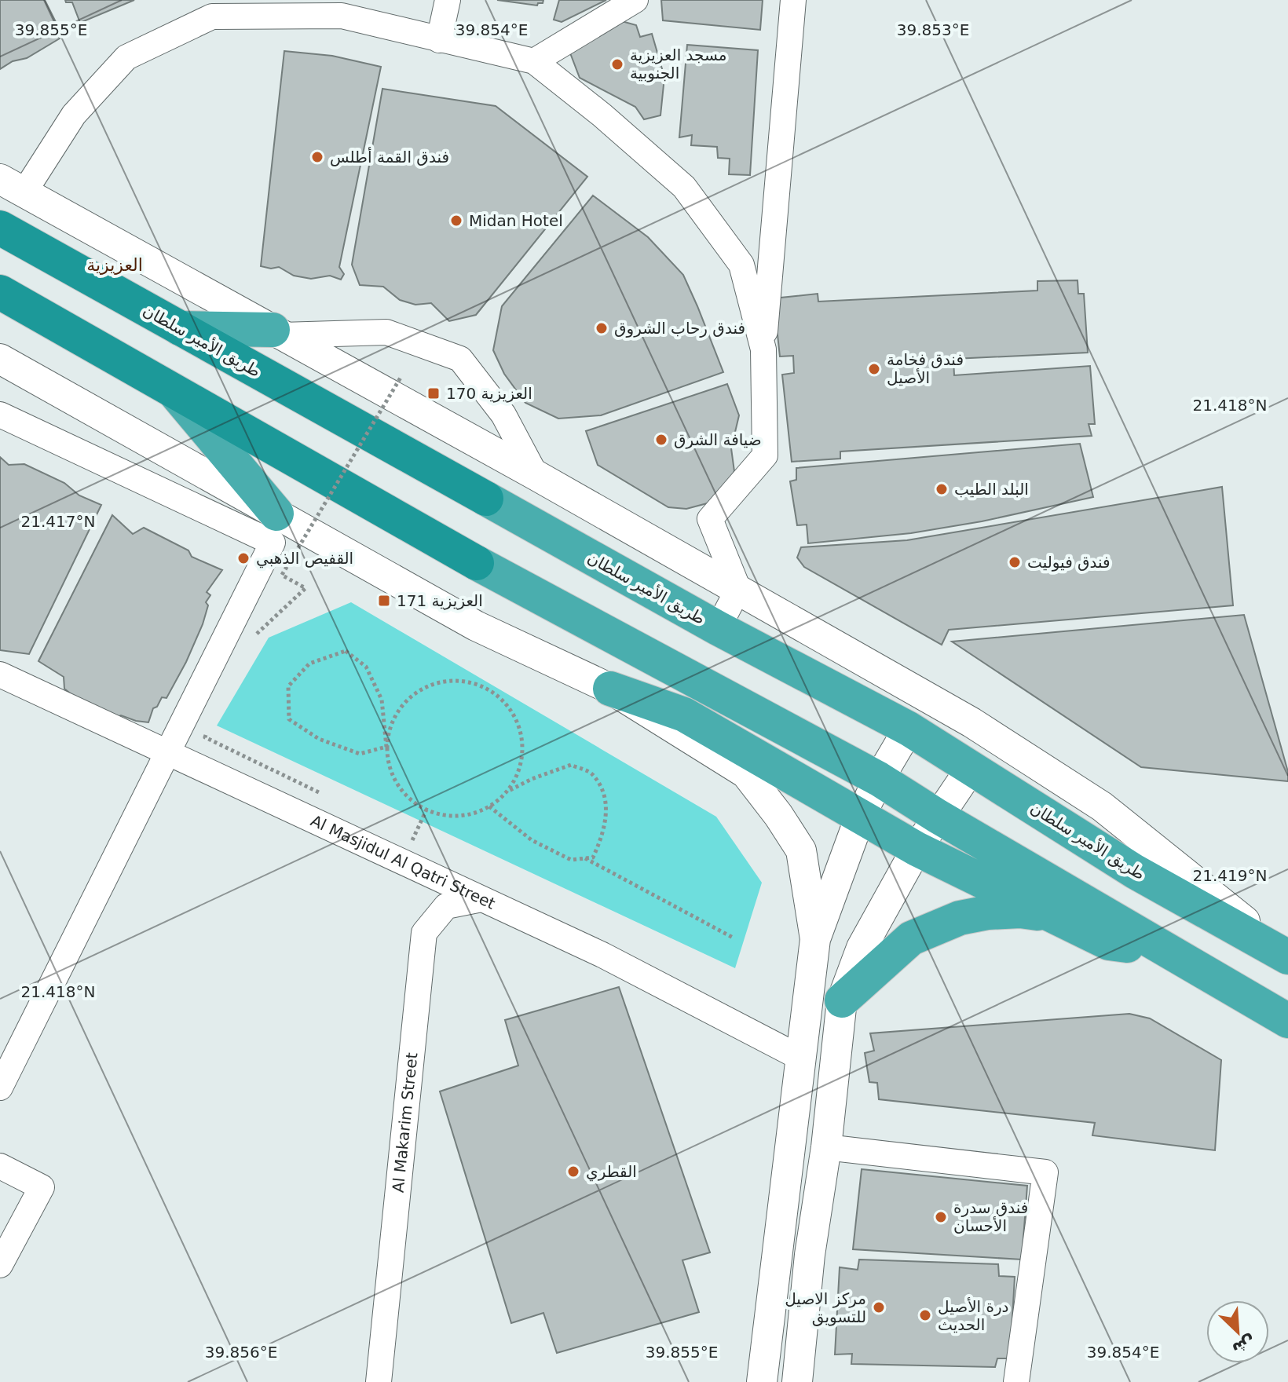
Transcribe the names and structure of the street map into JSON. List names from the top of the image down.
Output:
{
  "streets": {
    "highway": ["طريق الأمير سلطان"],
    "street": ["Al Masjidul Al Qatri Street", "Al Makarim Street"]
  },
  "crossings": [
    ["Al Masjidul Al Qatri Street", "Al Makarim Street"]
  ],
  "districts": ["العزيزية"],
  "places": {
    "other": [
      "مسجد العزيزية الجنوبية",
      "فندق القمة أطلس",
      "Midan Hotel",
      "فندق رحاب الشروق",
      "فندق فخامة الأصيل",
      "ضيافة الشرق",
      "البلد الطيب",
      "القفيص الذهبي",
      "فندق فيوليت",
      "القطري",
      "فندق سدرة الأحسان",
      "مركز الاصيل للتسويق",
      "درة الأصيل الحديث"
    ],
    "transit": ["العزيزية 170", "العزيزية 171"]
  },
  "north": "bottom right",
  "coordinates": [
    "39.855°E",
    "39.854°E",
    "39.853°E",
    "21.418°N",
    "21.417°N",
    "21.419°N",
    "39.856°E"
  ]
}
